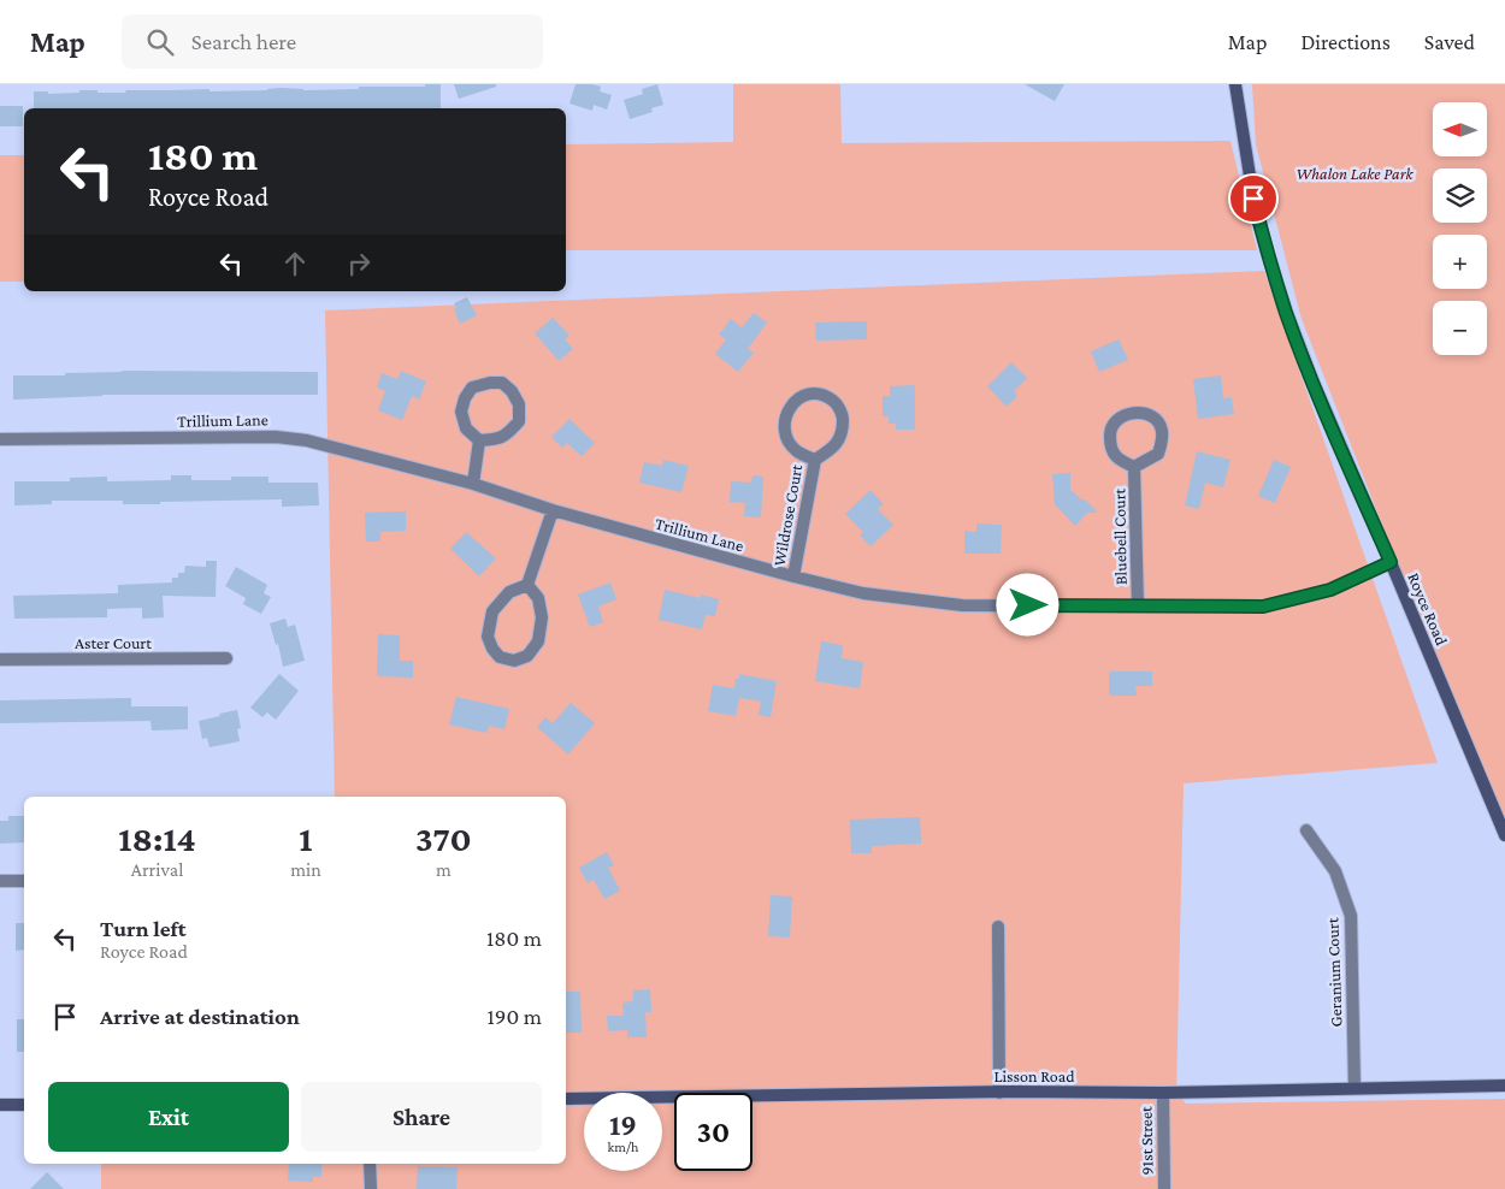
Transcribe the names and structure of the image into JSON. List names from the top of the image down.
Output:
{
  "streets": {
    "street": [
      "Trillium Lane",
      "Wildrose Court",
      "Bluebell Court",
      "Royce Road",
      "Aster Court",
      "Geranium Court",
      "Lisson Road",
      "91st Street"
    ]
  },
  "crossings": [
    ["Trillium Lane", "Wildrose Court"],
    ["Trillium Lane", "Bluebell Court"],
    ["Trillium Lane", "Royce Road"],
    ["Geranium Court", "Lisson Road"],
    ["Lisson Road", "91st Street"]
  ],
  "parks": ["Whalon Lake Park"],
  "north": "left",
  "page": {
    "header": "Map",
    "search": "Search here",
    "nav": ["Map", "Directions", "Saved"],
    "map_buttons": ["+", "−"],
    "turn": ["180 m", "Royce Road"],
    "eta": [
      "18:14",
      "Arrival",
      "1",
      "min",
      "370",
      "m"
    ],
    "list": [
      {
        "name": "Turn left",
        "note": "Royce Road",
        "value": "180 m"
      },
      {
        "name": "Arrive at destination",
        "value": "190 m"
      }
    ],
    "buttons": ["Exit", "Share"],
    "speed": "19 km/h",
    "limit": "30"
  }
}
